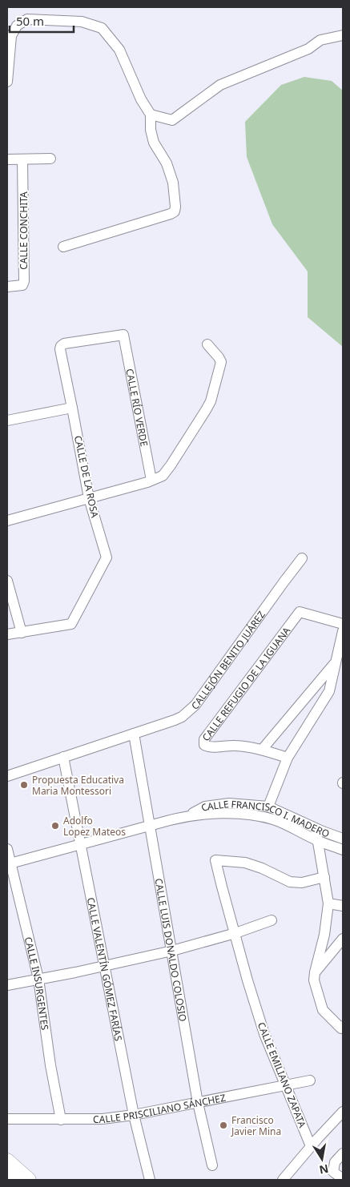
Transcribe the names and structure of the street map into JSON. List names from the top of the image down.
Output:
{
  "streets": {
    "street": [
      "CALLE CONCHITA",
      "CALLE RÍO VERDE",
      "CALLE DE LA ROSA",
      "CALLEJÓN BENITO JUÁREZ",
      "CALLE REFUGIO DE LA IGUANA",
      "CALLE FRANCISCO I. MADERO",
      "CALLE LUIS DONALDO COLOSIO",
      "CALLE VALENTÍN GÓMEZ FARÍAS",
      "CALLE INSURGENTES",
      "CALLE EMILIANO ZAPATA",
      "CALLE PRISCILIANO SÁNCHEZ"
    ]
  },
  "crossings": [
    ["CALLE RÍO VERDE", "CALLE DE LA ROSA"],
    ["CALLEJÓN BENITO JUÁREZ", "CALLE LUIS DONALDO COLOSIO"],
    ["CALLEJÓN BENITO JUÁREZ", "CALLE VALENTÍN GÓMEZ FARÍAS"],
    ["CALLE FRANCISCO I. MADERO", "CALLE LUIS DONALDO COLOSIO"],
    ["CALLE FRANCISCO I. MADERO", "CALLE VALENTÍN GÓMEZ FARÍAS"],
    ["CALLE FRANCISCO I. MADERO", "CALLE INSURGENTES"],
    ["CALLE LUIS DONALDO COLOSIO", "CALLE PRISCILIANO SÁNCHEZ"],
    ["CALLE VALENTÍN GÓMEZ FARÍAS", "CALLE PRISCILIANO SÁNCHEZ"],
    ["CALLE INSURGENTES", "CALLE PRISCILIANO SÁNCHEZ"],
    ["CALLE EMILIANO ZAPATA", "CALLE PRISCILIANO SÁNCHEZ"]
  ],
  "places": ["Propuesta Educativa Maria Montessori", "Adolfo Lopez Mateos", "Francisco Javier Mina"],
  "scale_bar": "50 m",
  "north": "bottom"
}
